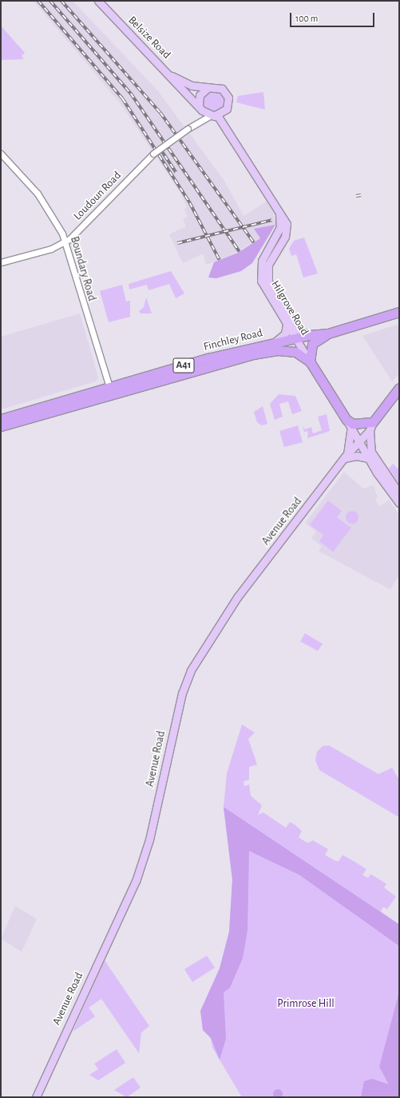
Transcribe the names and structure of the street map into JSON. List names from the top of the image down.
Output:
{
  "streets": {
    "highway": ["Finchley Road", "A41", "Avenue Road"],
    "main road": ["Belsize Road", "Hilgrove Road"],
    "street": ["Loudoun Road", "Boundary Road"]
  },
  "crossings": [
    ["Belsize Road", "Loudoun Road"],
    ["Belsize Road", "Hilgrove Road"],
    ["Loudoun Road", "Boundary Road"],
    ["Loudoun Road", "Hilgrove Road"],
    ["Boundary Road", "Finchley Road"],
    ["Hilgrove Road", "Finchley Road"],
    ["Hilgrove Road", "A41"],
    ["Finchley Road", "A41"]
  ],
  "parks": ["Primrose Hill"],
  "scale_bar": "100 m"
}
